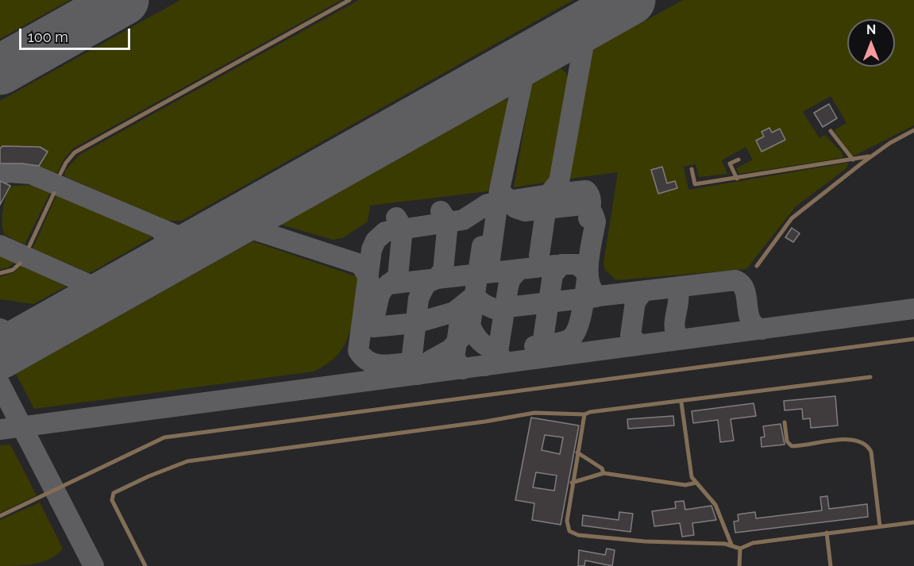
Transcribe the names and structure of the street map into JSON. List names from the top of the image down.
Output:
{
  "scale_bar": "100 m",
  "north": "top"
}
